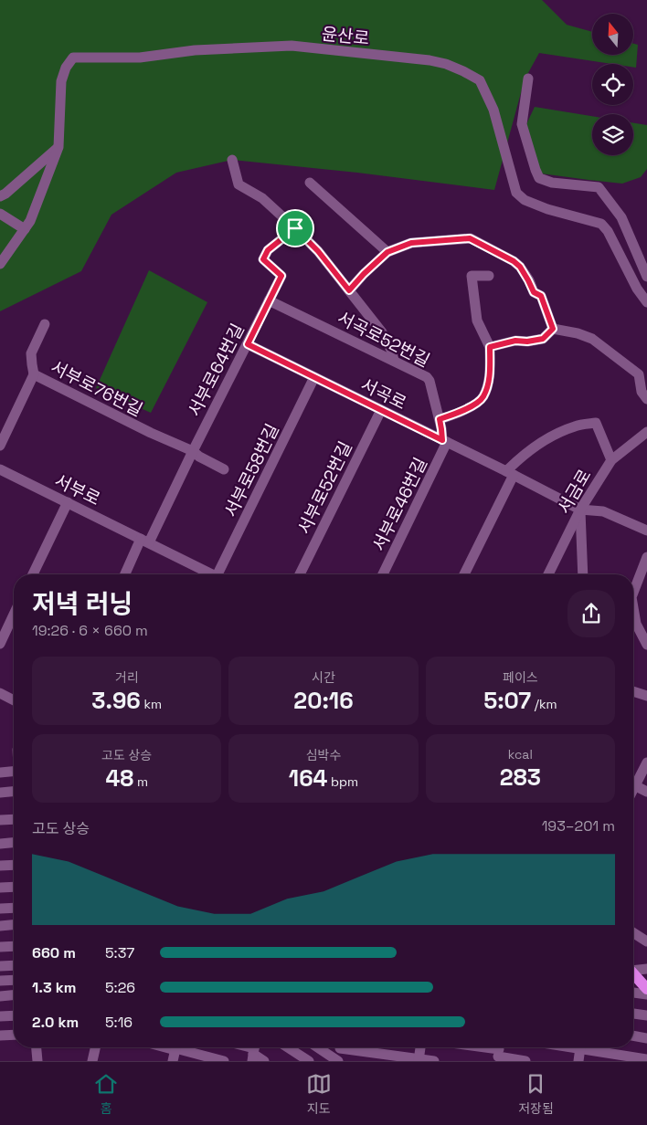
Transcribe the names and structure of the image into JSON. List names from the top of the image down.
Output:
{
  "streets": {
    "street": [
      "윤산로",
      "서곡로52번길",
      "서부로64번길",
      "서부로76번길",
      "서곡로",
      "서부로58번길",
      "서부로52번길",
      "서부로",
      "서금로",
      "서부로46번길"
    ]
  },
  "crossings": [
    ["서곡로52번길", "서부로64번길"],
    ["서곡로52번길", "서곡로"],
    ["서곡로52번길", "서부로46번길"],
    ["서부로64번길", "서부로76번길"],
    ["서부로64번길", "서곡로"],
    ["서부로64번길", "서부로"],
    ["서곡로", "서부로58번길"],
    ["서곡로", "서부로52번길"],
    ["서곡로", "서금로"],
    ["서곡로", "서부로46번길"]
  ],
  "north": "top",
  "page": {
    "heading": ["저녁 러닝", "19:26 · 6 × 660 m"],
    "stats": [
      ["거리", "3.96 km"],
      ["시간", "20:16"],
      ["페이스", "5:07 /km"],
      ["고도 상승", "48 m"],
      ["심박수", "164 bpm"],
      ["kcal", "283"]
    ],
    "chart": ["고도 상승", "193–201 m"],
    "list": [
      {
        "name": "660 m",
        "note": "5:37"
      },
      {
        "name": "1.3 km",
        "note": "5:26"
      },
      {
        "name": "2.0 km",
        "note": "5:16"
      }
    ],
    "tabs": ["홈", "지도", "저장됨"]
  }
}
